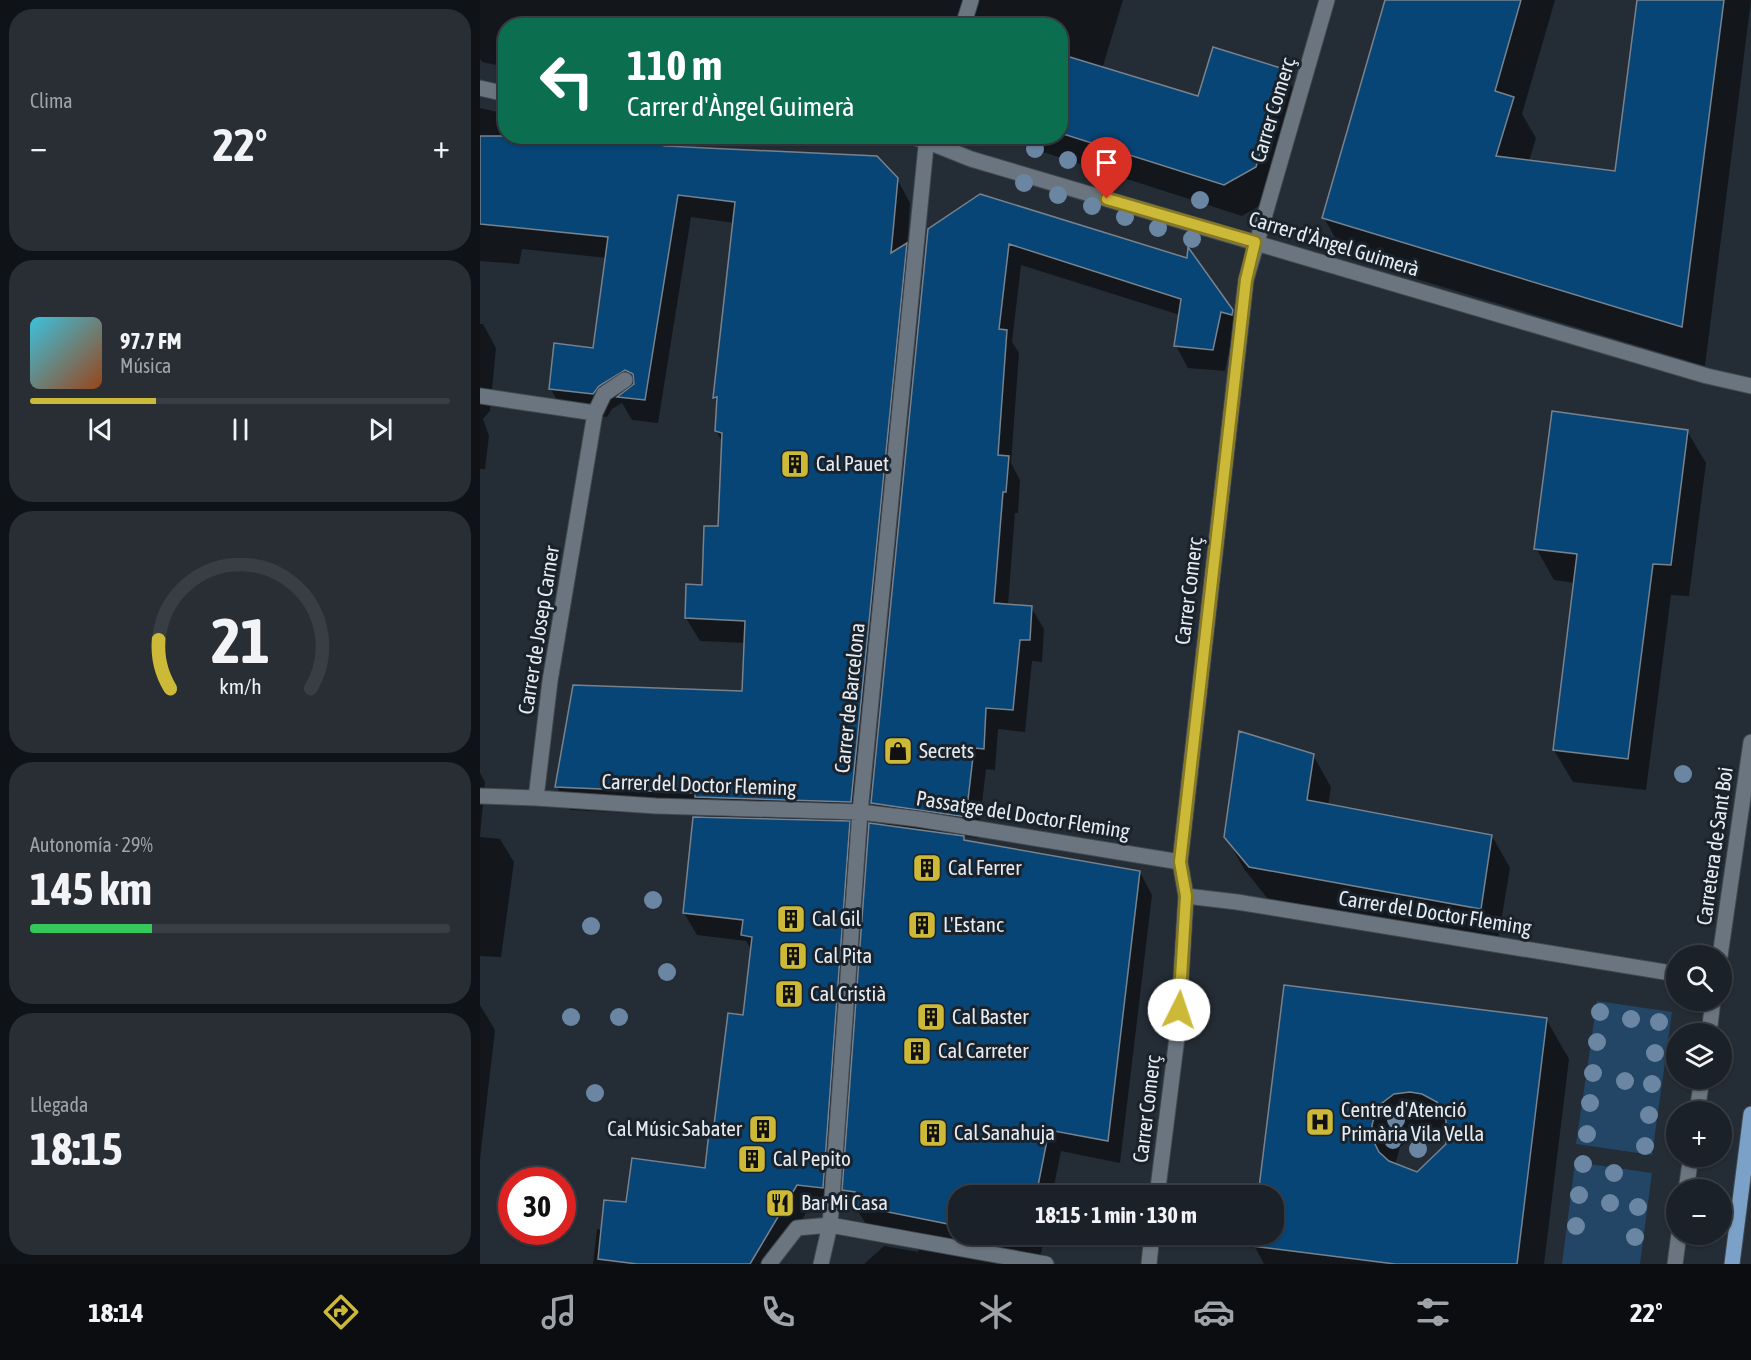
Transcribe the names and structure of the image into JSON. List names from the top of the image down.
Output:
{
  "streets": {
    "street": [
      "Carrer Comerç",
      "Carrer d'Àngel Guimerà",
      "Carrer de Josep Carner",
      "Carrer de Barcelona",
      "Carrer del Doctor Fleming",
      "Passatge del Doctor Fleming",
      "Carretera de Sant Boi"
    ]
  },
  "crossings": [
    ["Carrer Comerç", "Carrer d'Àngel Guimerà"],
    ["Carrer Comerç", "Carrer del Doctor Fleming"],
    ["Carrer Comerç", "Passatge del Doctor Fleming"],
    ["Carrer de Josep Carner", "Carrer del Doctor Fleming"],
    ["Carrer de Barcelona", "Carrer del Doctor Fleming"],
    ["Carrer de Barcelona", "Passatge del Doctor Fleming"],
    ["Carrer del Doctor Fleming", "Passatge del Doctor Fleming"]
  ],
  "places": {
    "building": [
      "Cal Pauet",
      "Cal Ferrer",
      "Cal Gil",
      "L'Estanc",
      "Cal Pita",
      "Cal Cristià",
      "Cal Baster",
      "Cal Carreter",
      "Cal Músic Sabater",
      "Cal Sanahuja",
      "Cal Pepito"
    ],
    "shop": ["Secrets"],
    "hospital": ["Centre d'Atenció Primària Vila Vella"],
    "restaurant": ["Bar Mi Casa"]
  },
  "page": {
    "tile": [
      "Clima",
      ["Autonomía · 29%", "145 km"],
      ["Llegada", "18:15"]
    ],
    "turn": ["110 m", "Carrer d'Àngel Guimerà"],
    "heat": ["−", "22°", "+"],
    "song": ["97.7 FM", "Música"],
    "map_buttons": ["+", "−"],
    "limit": "30",
    "trip": "18:15 · 1 min · 130 m",
    "tabs": ["18:14", "22°"],
    "gauge": ["21", "km/h"]
  }
}
